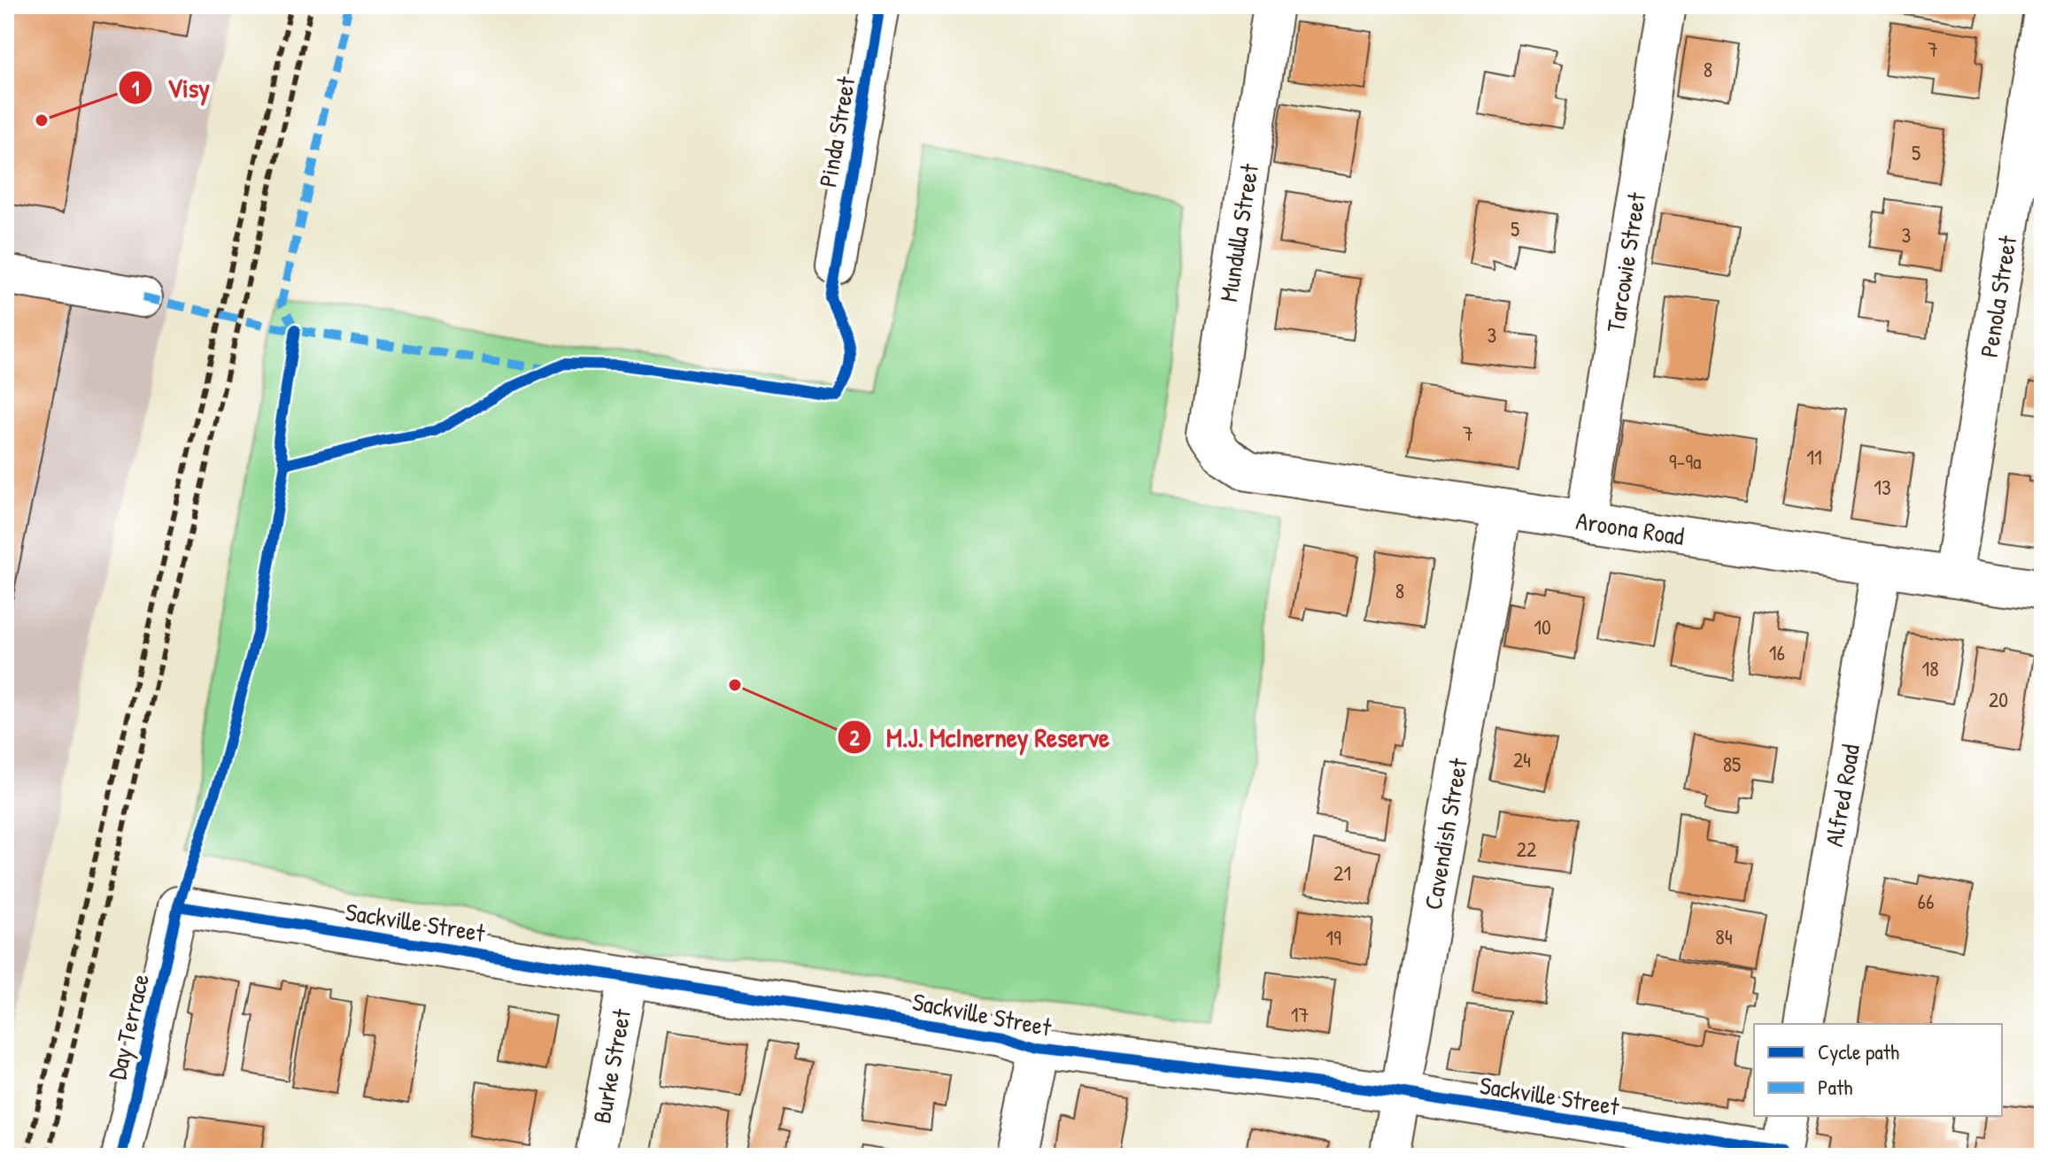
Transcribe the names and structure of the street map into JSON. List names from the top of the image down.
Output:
{
  "streets": {
    "street": [
      "Pinda Street",
      "Mundulla Street",
      "Tarcowie Street",
      "Penola Street",
      "Aroona Road",
      "Alfred Road",
      "Cavendish Street",
      "Sackville Street",
      "Day Terrace",
      "Burke Street"
    ]
  },
  "crossings": [
    ["Mundulla Street", "Aroona Road"],
    ["Tarcowie Street", "Aroona Road"],
    ["Penola Street", "Aroona Road"],
    ["Aroona Road", "Alfred Road"],
    ["Aroona Road", "Cavendish Street"],
    ["Cavendish Street", "Sackville Street"],
    ["Sackville Street", "Day Terrace"],
    ["Sackville Street", "Burke Street"]
  ],
  "places": ["Visy", "M.J. McInerney Reserve"],
  "house_numbers": [
    "7",
    "8",
    "5",
    "5",
    "3",
    "3",
    "7",
    "11",
    "9-9a",
    "13",
    "8",
    "10",
    "16",
    "18",
    "20",
    "24",
    "85",
    "22",
    "21",
    "66",
    "84",
    "19",
    "17"
  ],
  "legend": ["Cycle path", "Path"]
}
